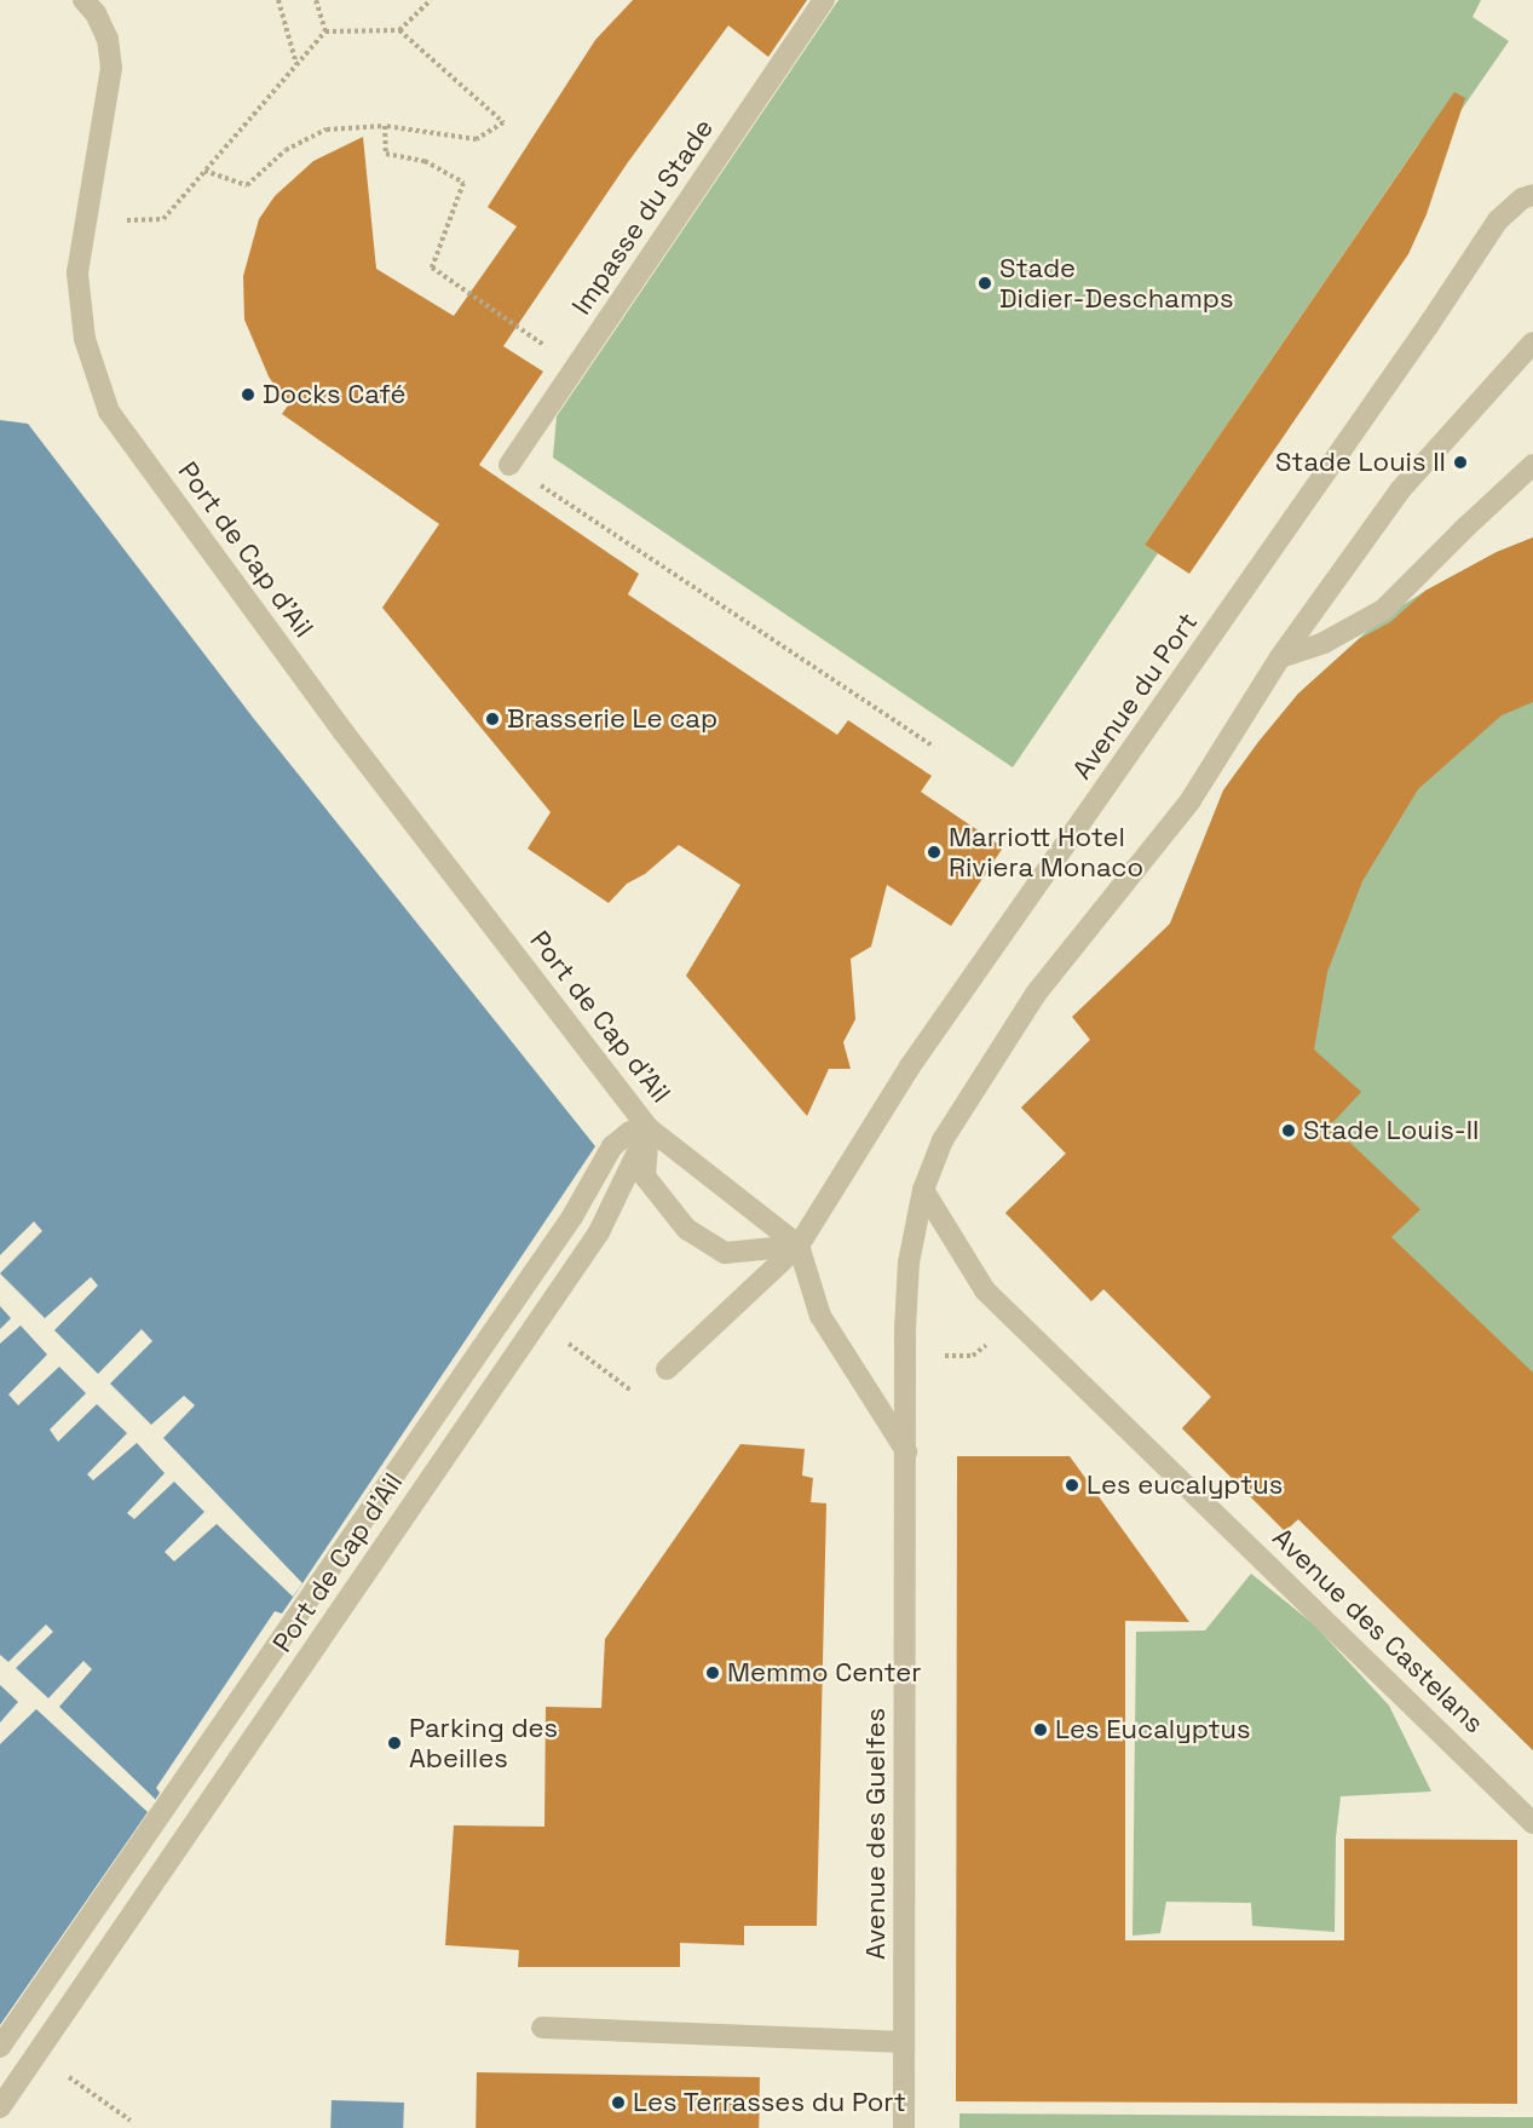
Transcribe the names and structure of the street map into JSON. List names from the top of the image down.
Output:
{
  "streets": {
    "street": [
      "Impasse du Stade",
      "Port de Cap d'Ail",
      "Avenue du Port",
      "Avenue des Castelans",
      "Avenue des Guelfes"
    ]
  },
  "places": [
    "Stade Didier-Deschamps",
    "Docks Café",
    "Stade Louis II",
    "Brasserie Le cap",
    "Marriott Hotel Riviera Monaco",
    "Stade Louis-II",
    "Les eucalyptus",
    "Memmo Center",
    "Les Eucalyptus",
    "Parking des Abeilles",
    "Les Terrasses du Port"
  ]
}
